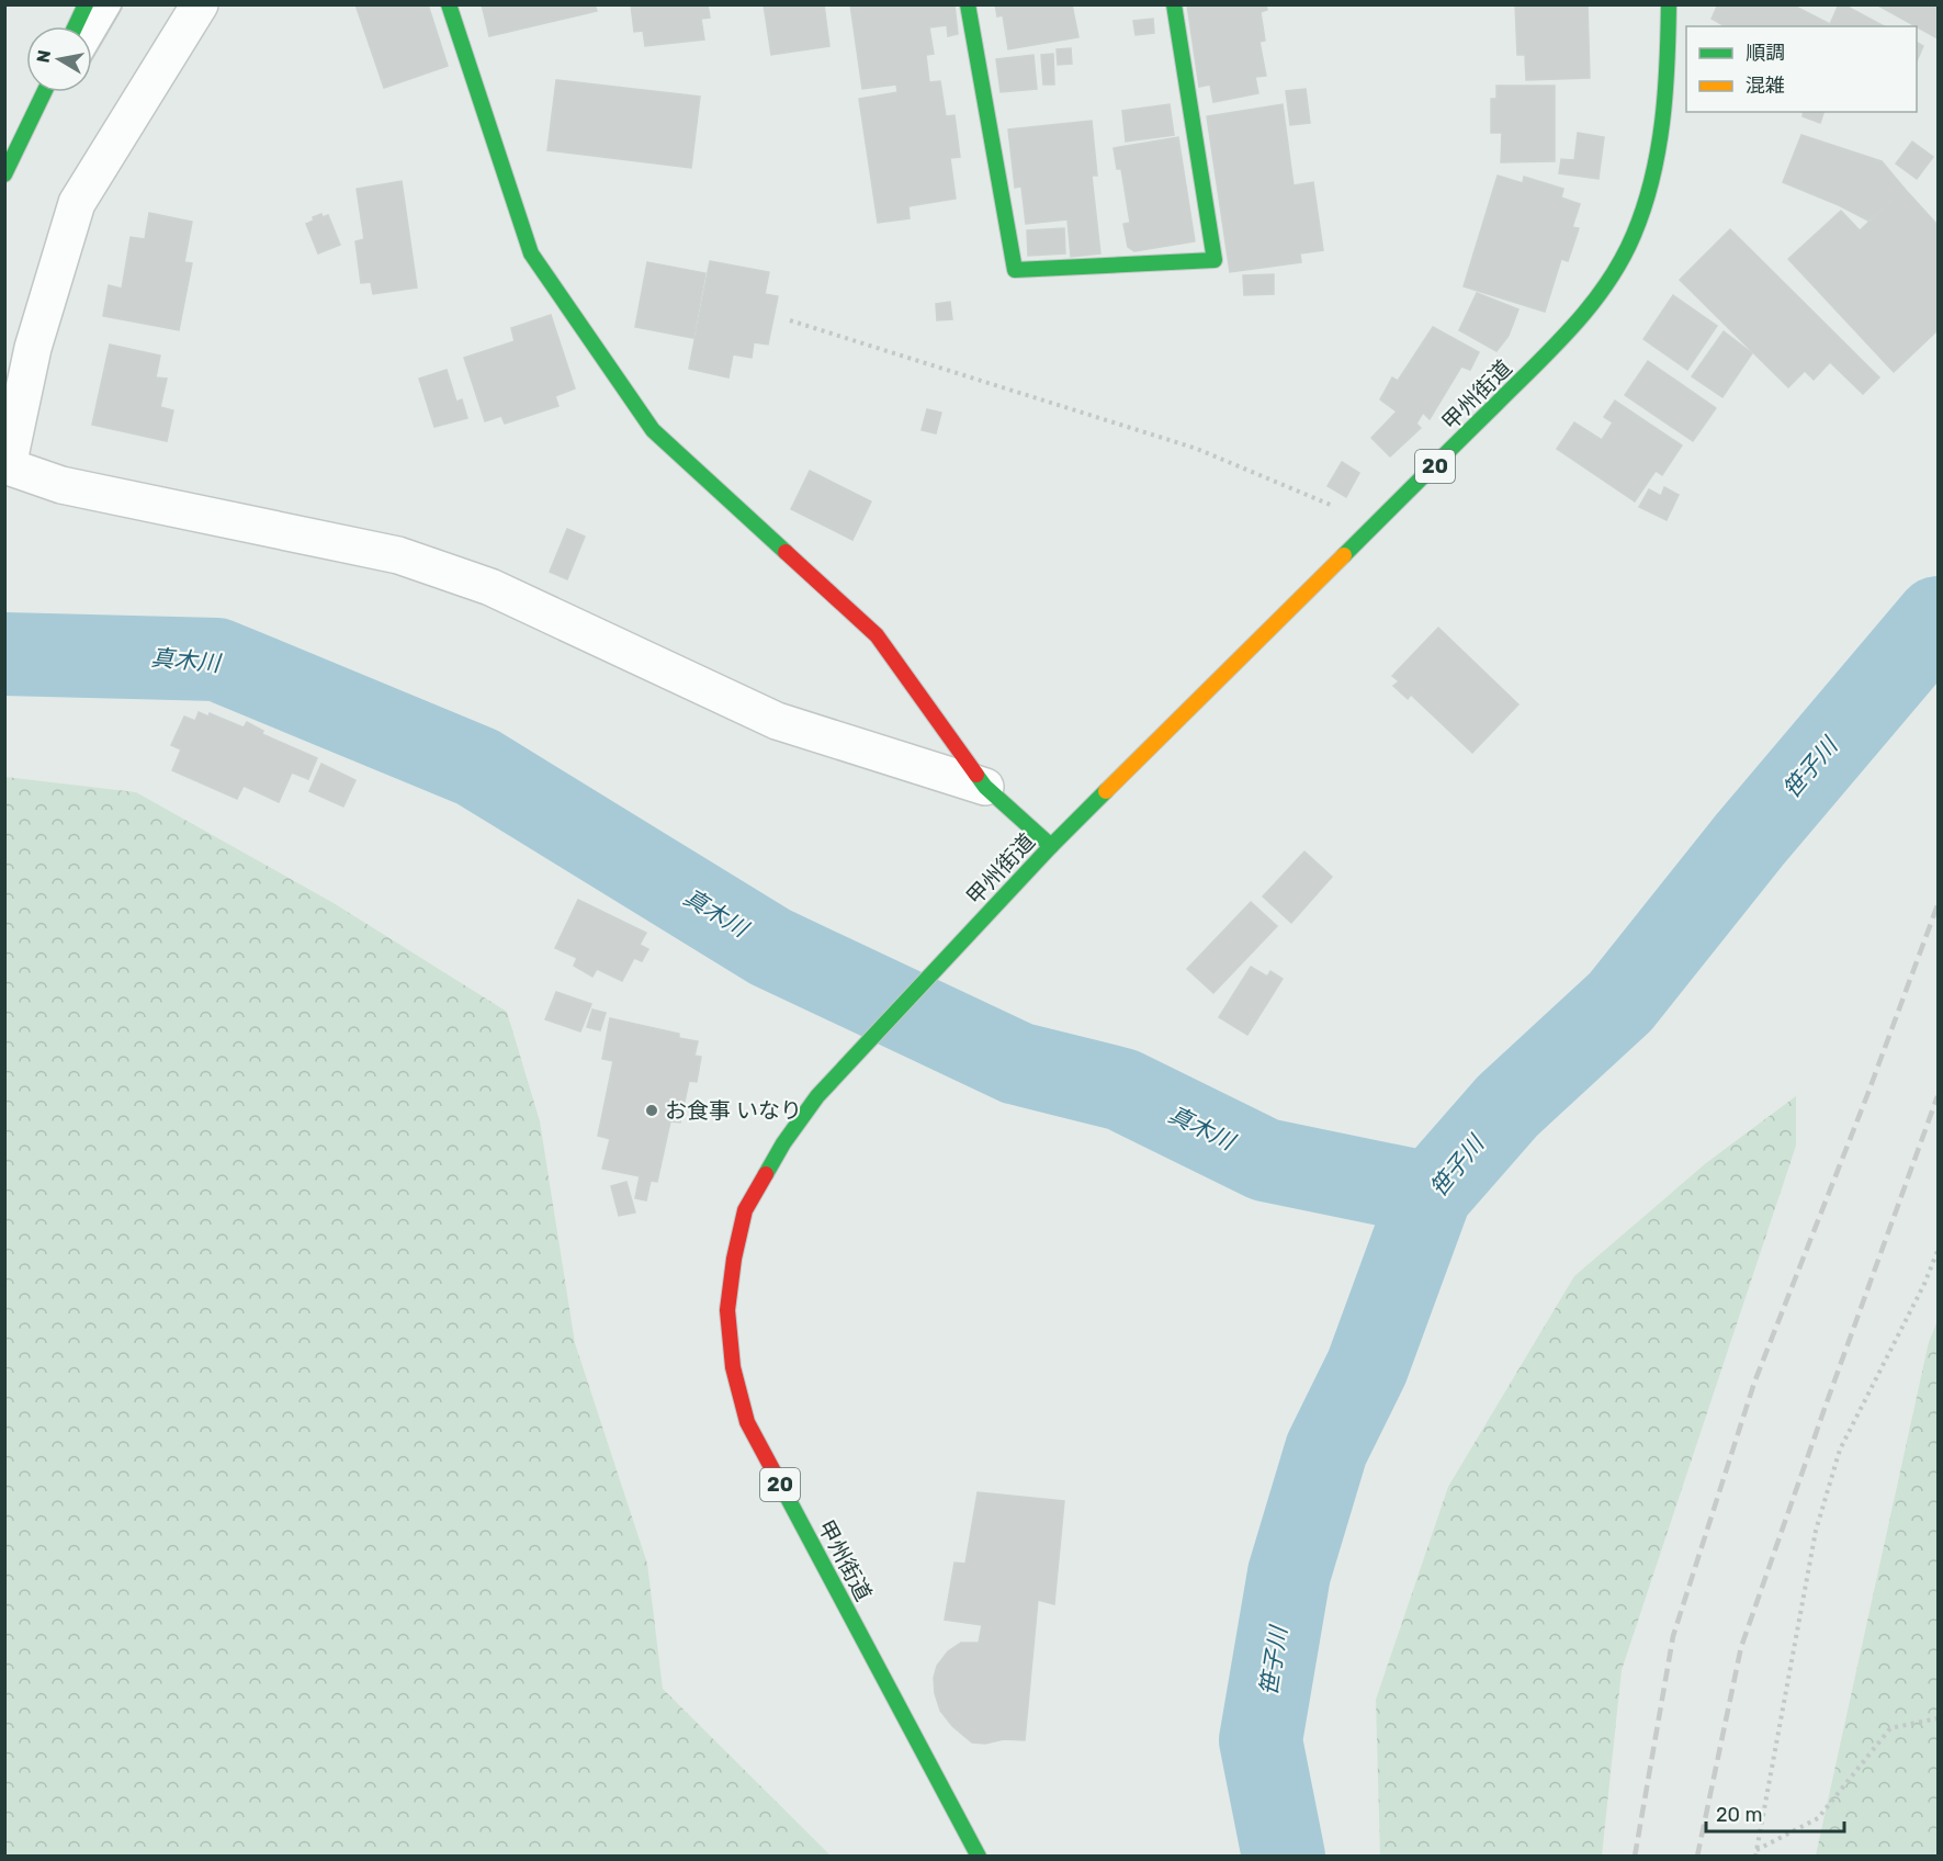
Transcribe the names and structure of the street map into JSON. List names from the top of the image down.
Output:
{
  "streets": {
    "main road": ["甲州街道", "20"]
  },
  "water": ["真木川", "笹子川"],
  "places": ["お食事 いなり"],
  "legend": ["順調", "混雑"],
  "scale_bar": "20 m",
  "north": "left"
}
